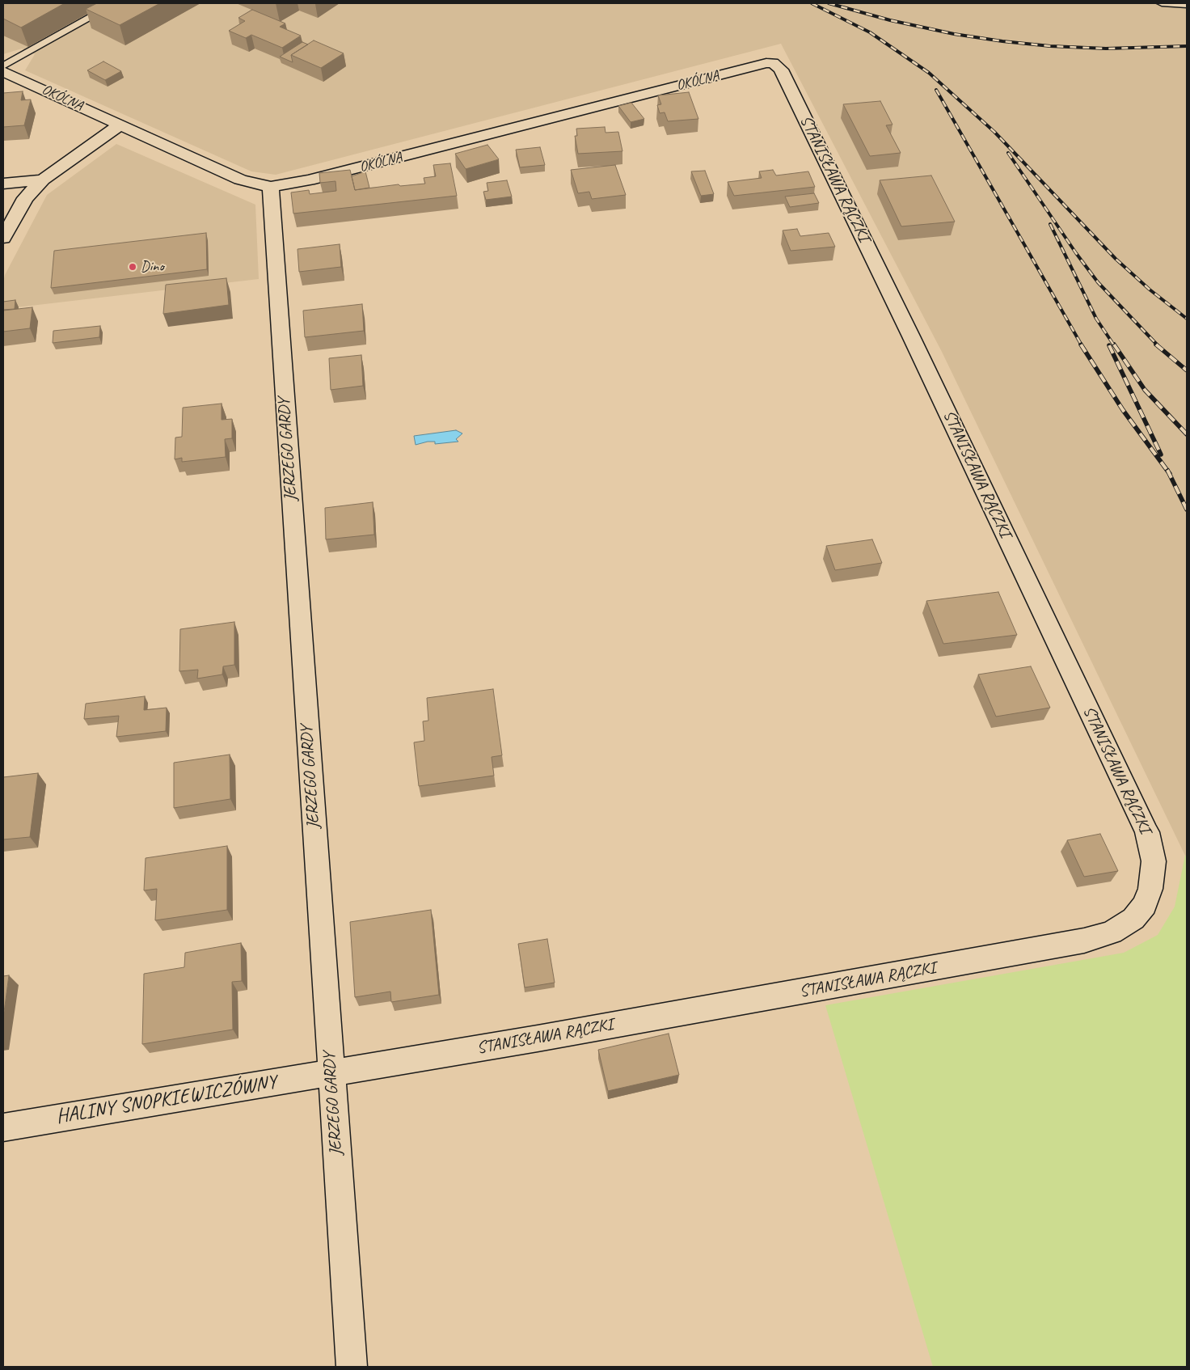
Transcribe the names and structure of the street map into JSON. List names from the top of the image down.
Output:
{
  "streets": {
    "street": [
      "OKÓLNA",
      "STANISŁAWA RĄCZKI",
      "JERZEGO GARDY",
      "HALINY SNOPKIEWICZÓWNY"
    ]
  },
  "crossings": [
    ["OKÓLNA", "STANISŁAWA RĄCZKI"],
    ["OKÓLNA", "JERZEGO GARDY"],
    ["STANISŁAWA RĄCZKI", "JERZEGO GARDY"],
    ["STANISŁAWA RĄCZKI", "HALINY SNOPKIEWICZÓWNY"],
    ["JERZEGO GARDY", "HALINY SNOPKIEWICZÓWNY"]
  ],
  "places": ["Dino"]
}
